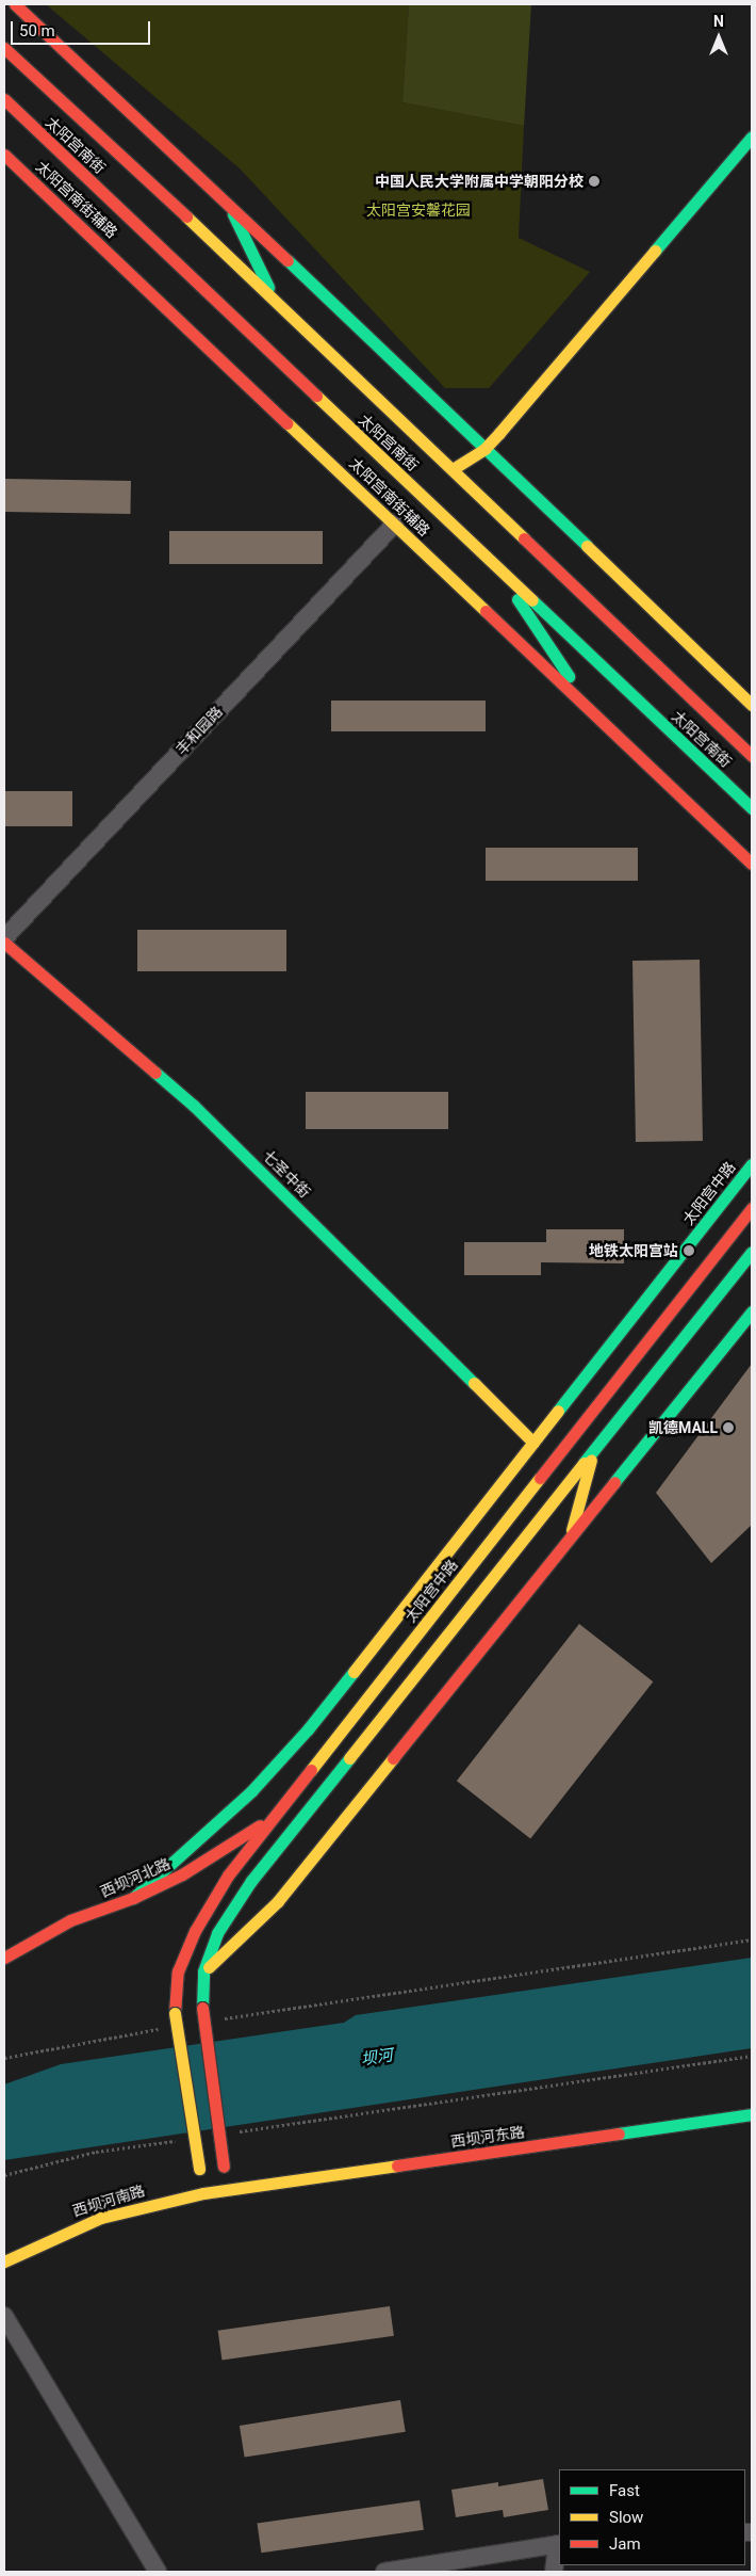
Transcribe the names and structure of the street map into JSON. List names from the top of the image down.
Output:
{
  "streets": {
    "street": [
      "太阳宫南街",
      "太阳宫南街辅路",
      "丰和园路",
      "七圣中街",
      "太阳宫中路",
      "西坝河北路",
      "西坝河东路",
      "西坝河南路"
    ]
  },
  "crossings": [
    ["太阳宫南街辅路", "丰和园路"],
    ["七圣中街", "太阳宫中路"],
    ["太阳宫中路", "西坝河北路"],
    ["太阳宫中路", "西坝河南路"],
    ["西坝河东路", "西坝河南路"]
  ],
  "water": ["坝河"],
  "parks": ["太阳宫安馨花园"],
  "places": ["中国人民大学附属中学朝阳分校", "地铁太阳宫站", "凯德MALL"],
  "legend": ["Fast", "Slow", "Jam"],
  "scale_bar": "50 m",
  "north": "top"
}
